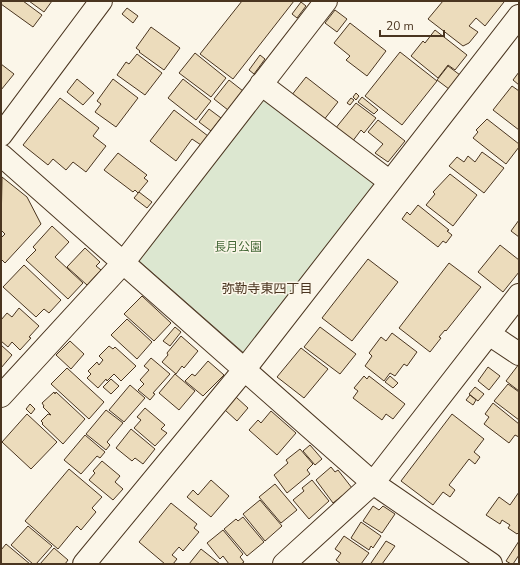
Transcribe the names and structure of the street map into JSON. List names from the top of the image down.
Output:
{
  "districts": ["弥勒寺東四丁目"],
  "parks": ["長月公園"],
  "scale_bar": "20 m"
}
